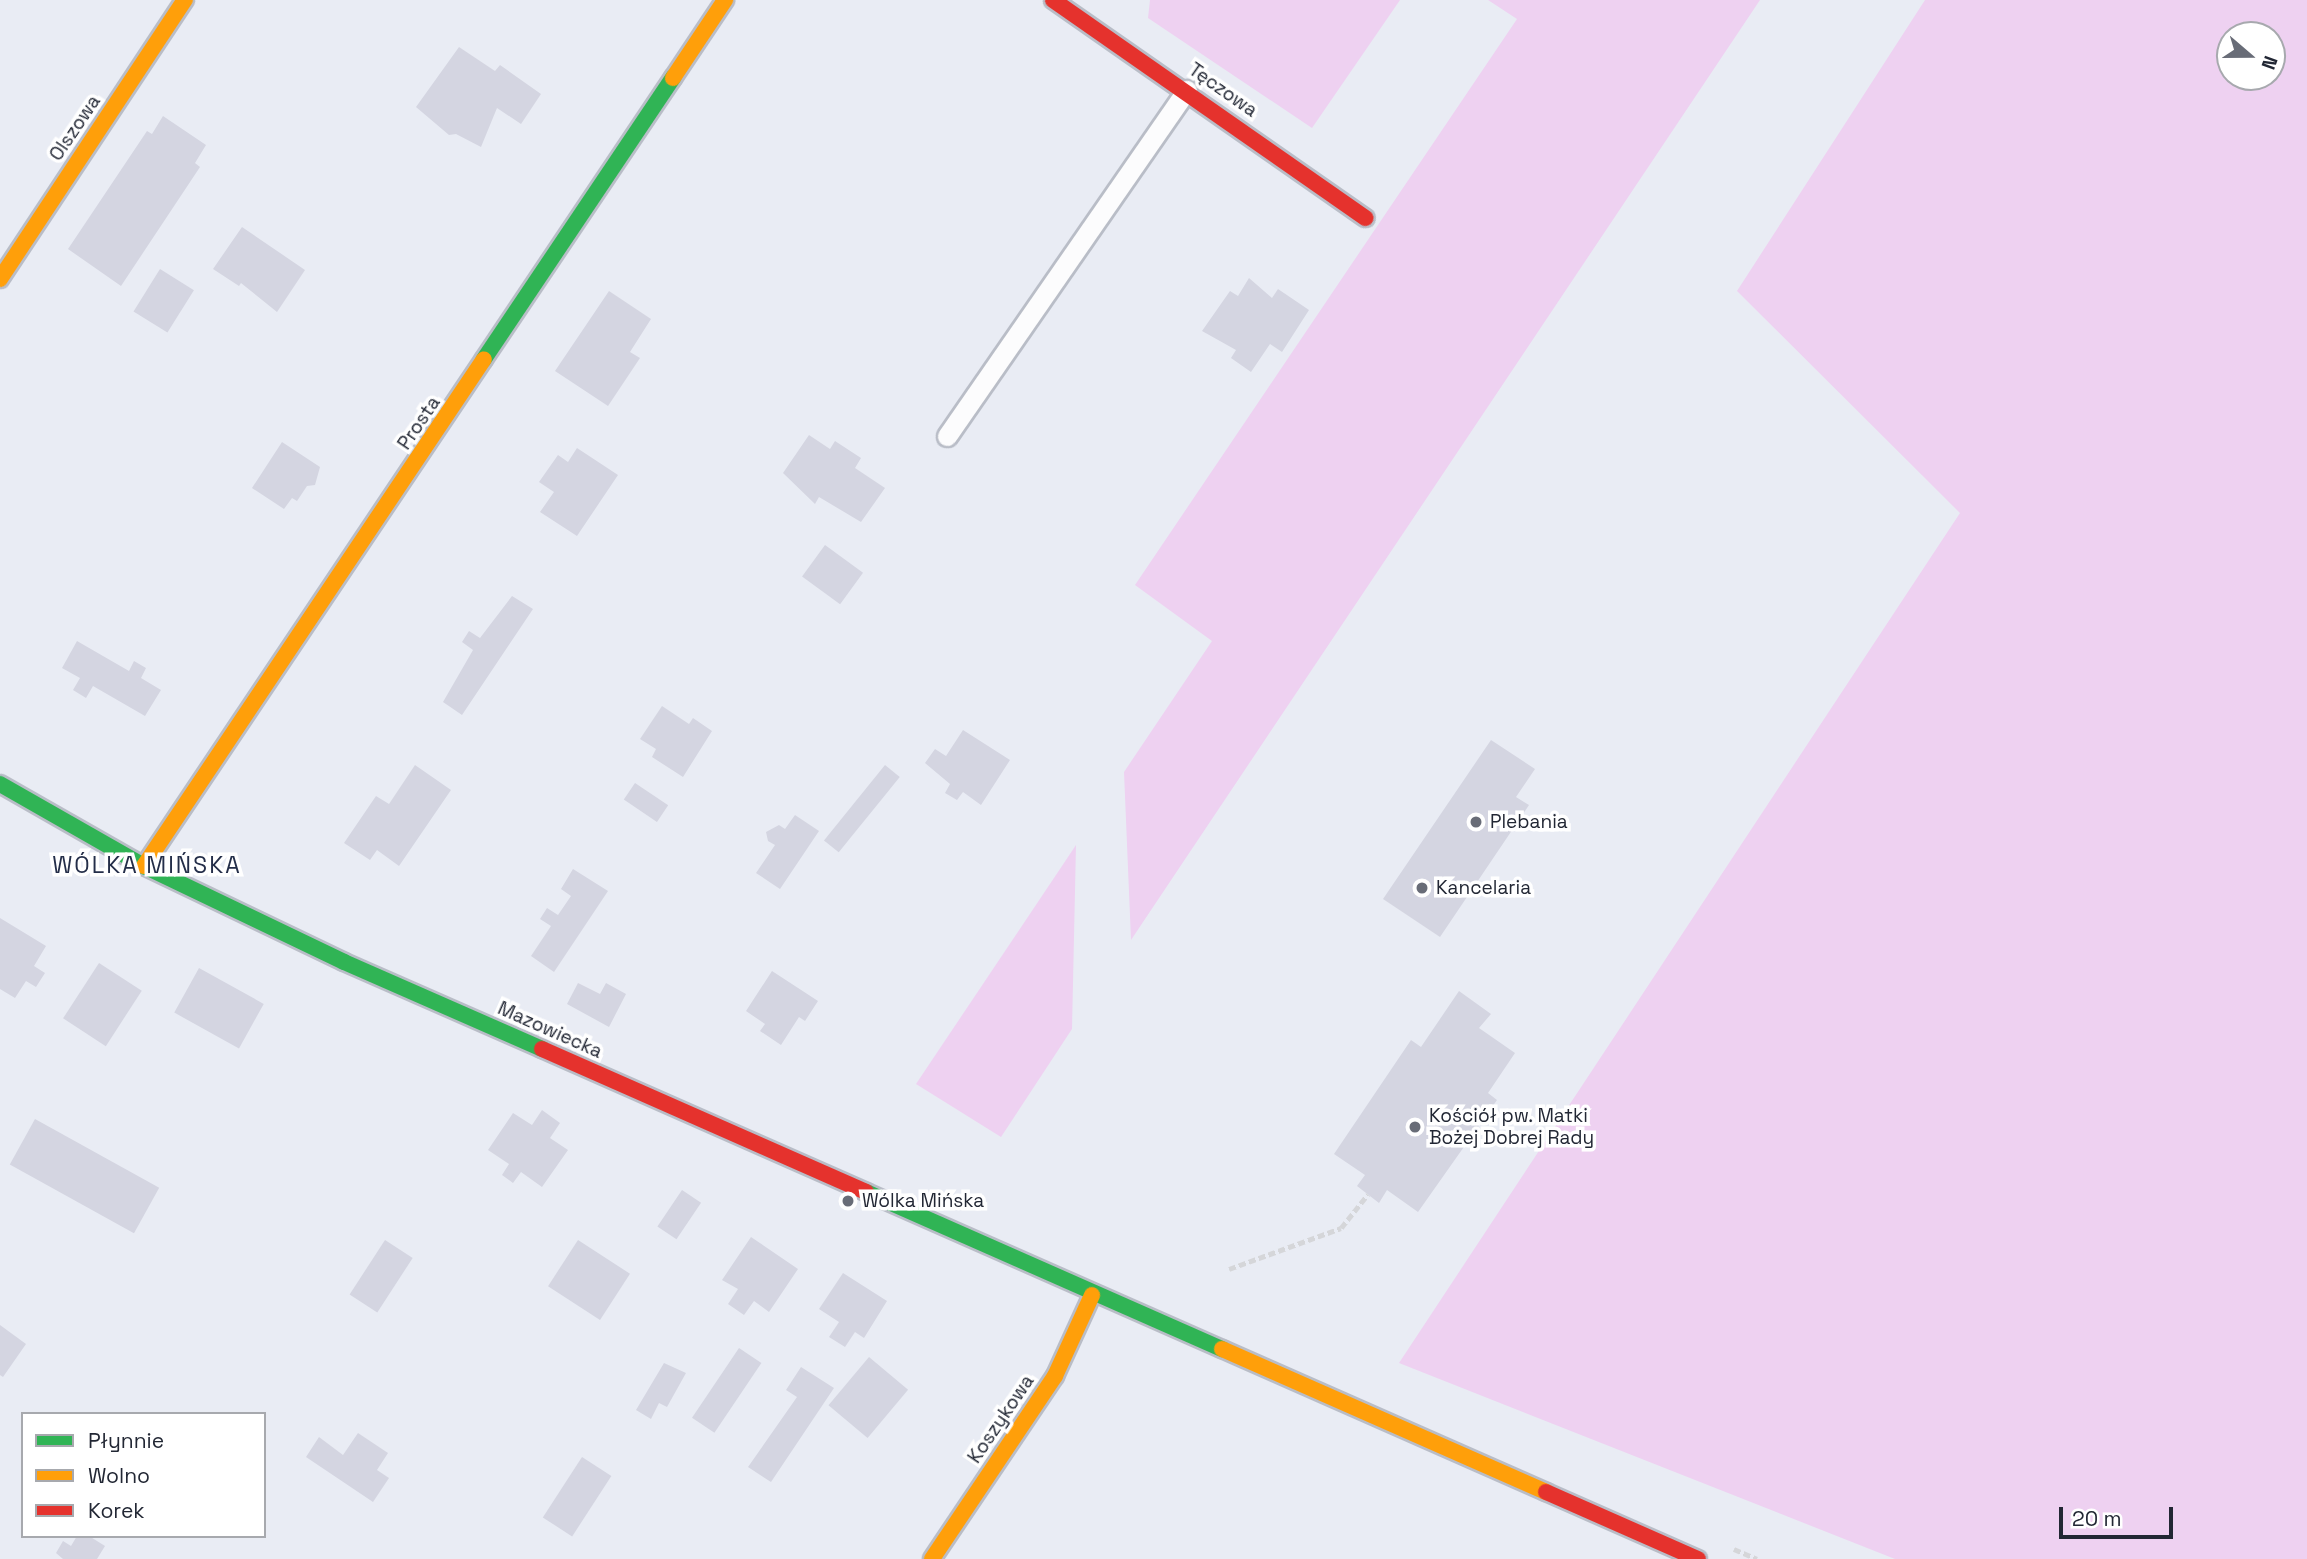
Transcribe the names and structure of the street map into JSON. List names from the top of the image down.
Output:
{
  "streets": {
    "street": [
      "Tęczowa",
      "Olszowa",
      "Prosta",
      "Mazowiecka",
      "Koszykowa"
    ]
  },
  "crossings": [
    ["Prosta", "Mazowiecka"],
    ["Mazowiecka", "Koszykowa"]
  ],
  "districts": ["WÓLKA MIŃSKA"],
  "places": [
    "Plebania",
    "Kancelaria",
    "Kościół pw. Matki Bożej Dobrej Rady",
    "Wólka Mińska"
  ],
  "legend": ["Płynnie", "Wolno", "Korek"],
  "scale_bar": "20 m",
  "north": "right"
}
